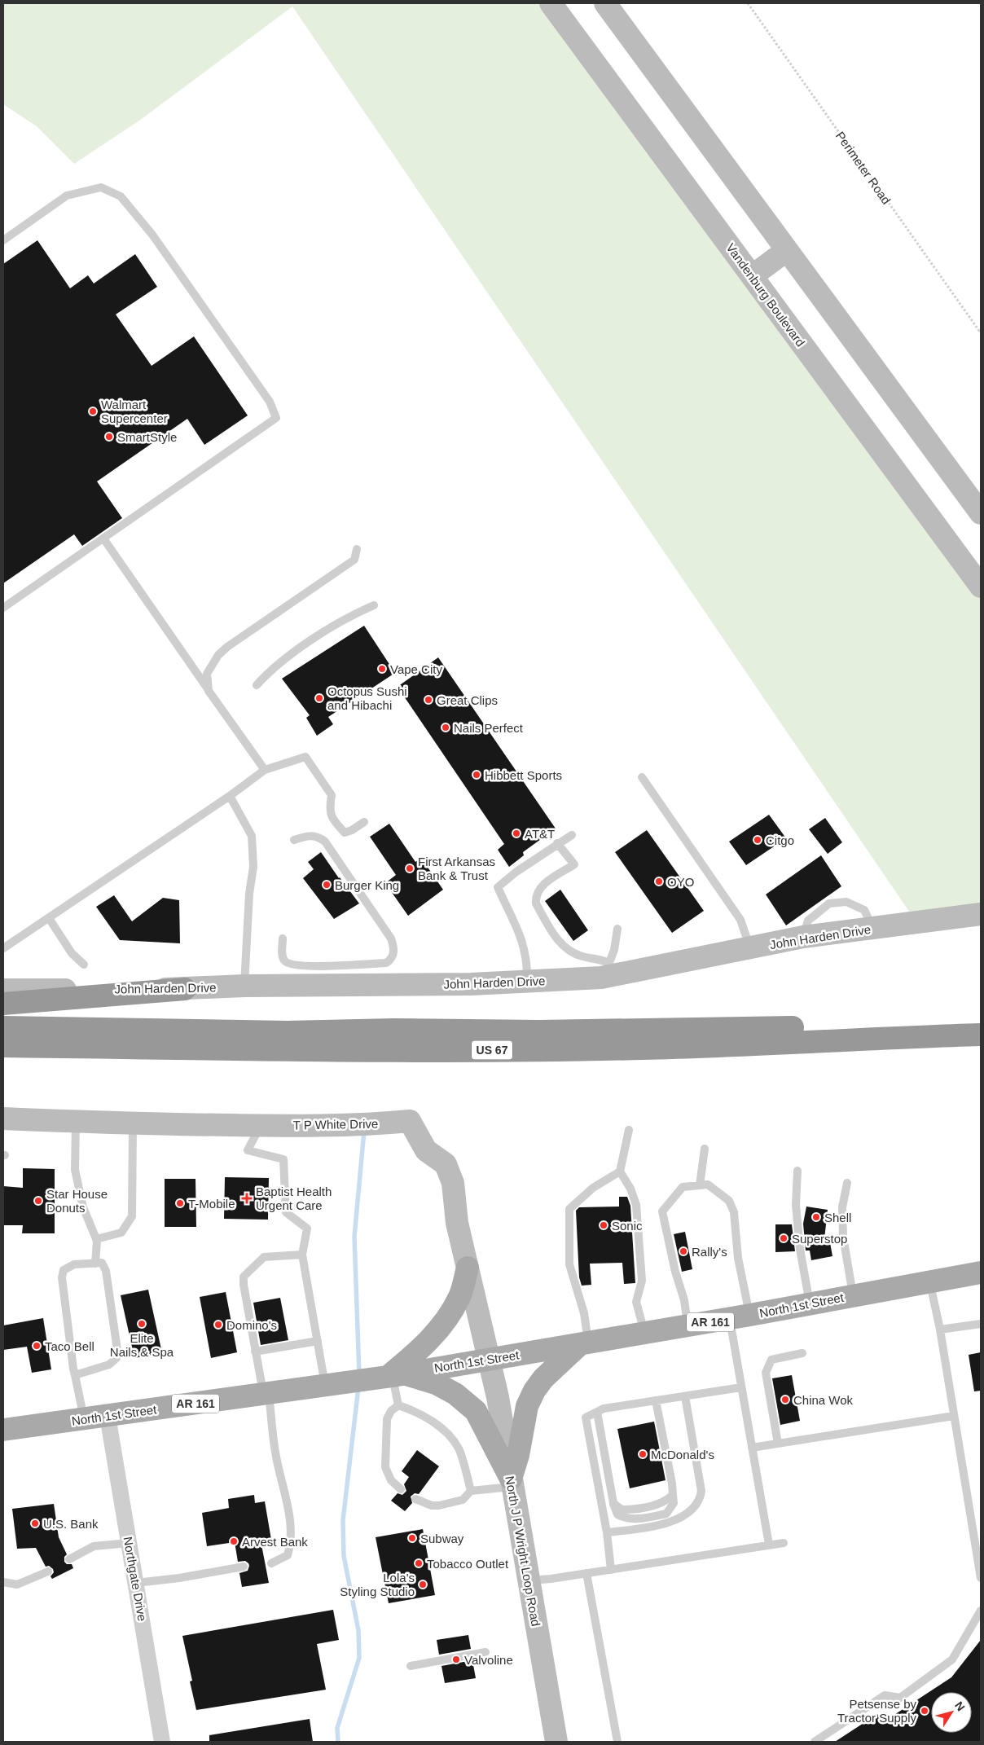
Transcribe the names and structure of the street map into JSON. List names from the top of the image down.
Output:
{
  "streets": {
    "highway": ["US 67"],
    "main road": [
      "Vandenburg Boulevard",
      "John Harden Drive",
      "T P White Drive",
      "North 1st Street",
      "AR 161",
      "North J P Wright Loop Road"
    ],
    "street": ["Northgate Drive"],
    "path": ["Perimeter Road"]
  },
  "crossings": [
    ["T P White Drive", "North 1st Street"],
    ["T P White Drive", "North J P Wright Loop Road"],
    ["North 1st Street", "AR 161"],
    ["North 1st Street", "North J P Wright Loop Road"],
    ["North 1st Street", "Northgate Drive"]
  ],
  "places": {
    "other": [
      "Walmart Supercenter",
      "SmartStyle",
      "Vape City",
      "Octopus Sushi and Hibachi",
      "Great Clips",
      "Nails Perfect",
      "Hibbett Sports",
      "AT&T",
      "Citgo",
      "First Arkansas Bank & Trust",
      "OYO",
      "Burger King",
      "Star House Donuts",
      "T-Mobile",
      "Shell",
      "Sonic",
      "Superstop",
      "Rally's",
      "Elite Nails & Spa",
      "Domino's",
      "Taco Bell",
      "China Wok",
      "McDonald's",
      "U.S. Bank",
      "Subway",
      "Arvest Bank",
      "Tobacco Outlet",
      "Lola's Styling Studio",
      "Valvoline",
      "Petsense by Tractor Supply"
    ],
    "health": ["Baptist Health Urgent Care"]
  },
  "north": "top right"
}
